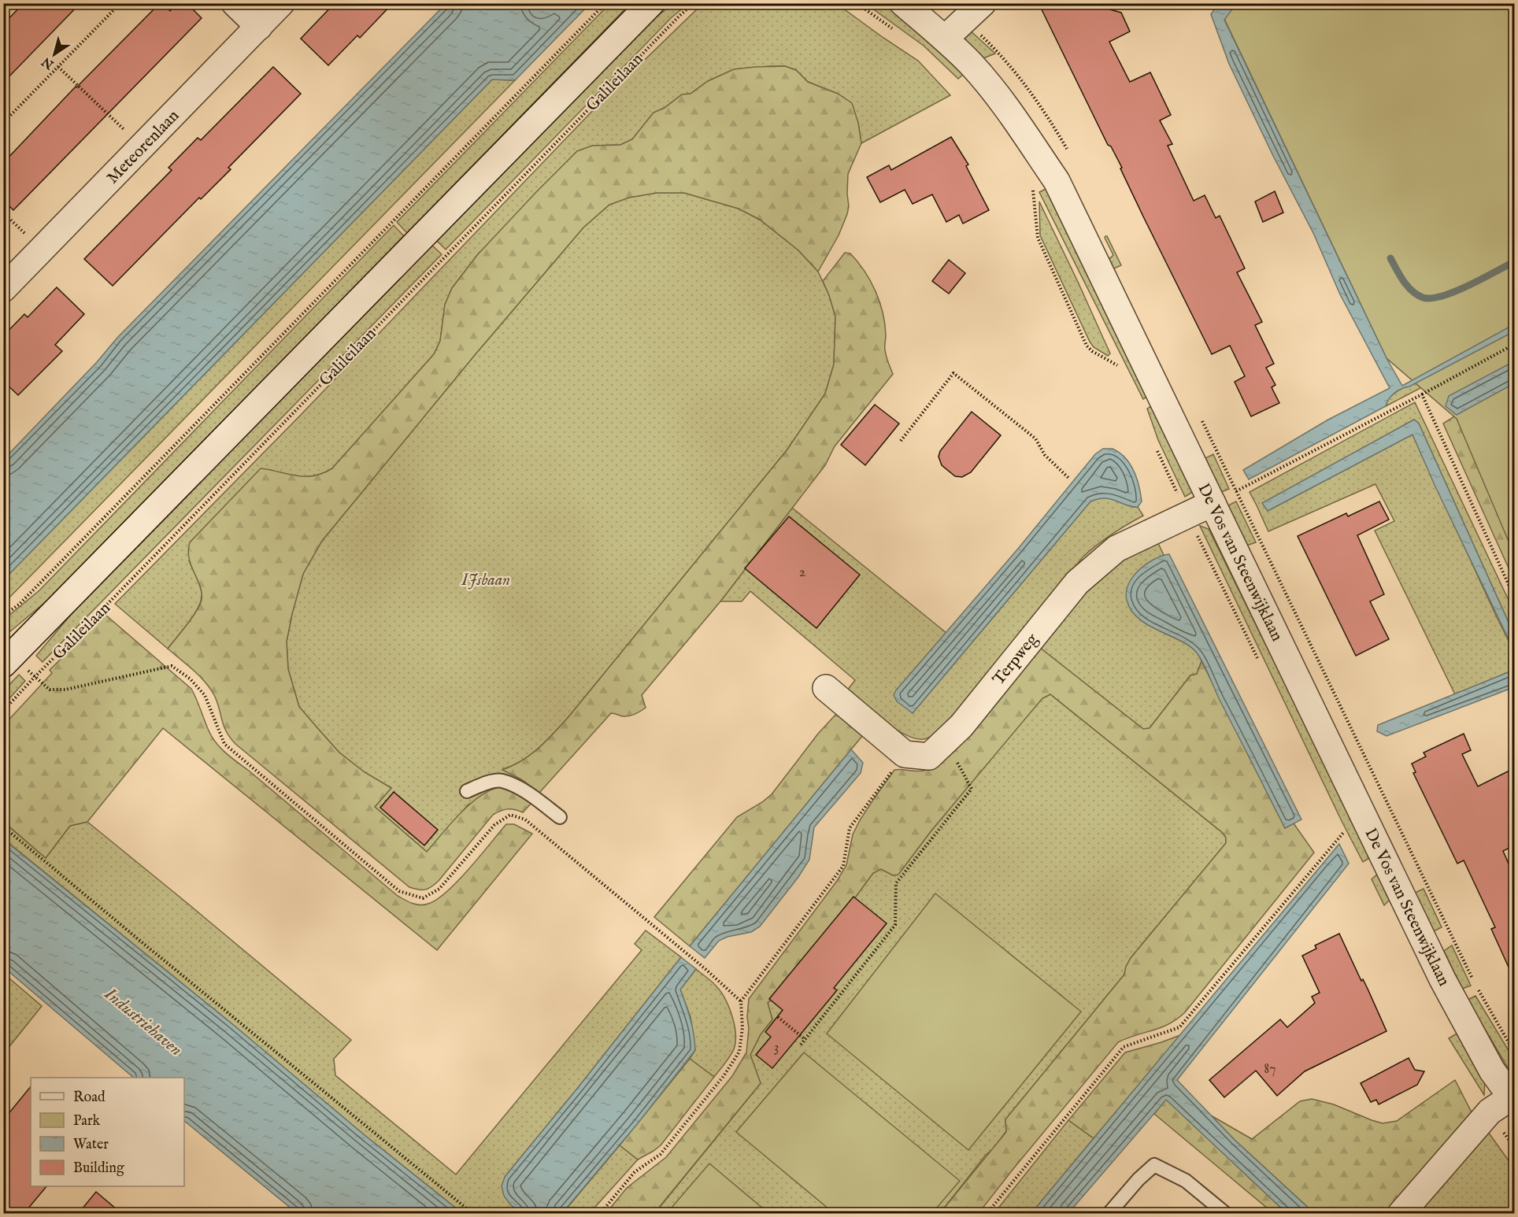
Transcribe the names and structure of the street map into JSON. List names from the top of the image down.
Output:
{
  "streets": {
    "street": [
      "Galileilaan",
      "Meteorenlaan",
      "De Vos van Steenwijklaan",
      "Terpweg"
    ]
  },
  "crossings": [
    ["De Vos van Steenwijklaan", "Terpweg"]
  ],
  "water": ["Industriehaven"],
  "parks": ["IJsbaan"],
  "house_numbers": ["2", "3", "87"],
  "legend": [
    "Road",
    "Park",
    "Water",
    "Building"
  ],
  "north": "bottom left"
}
